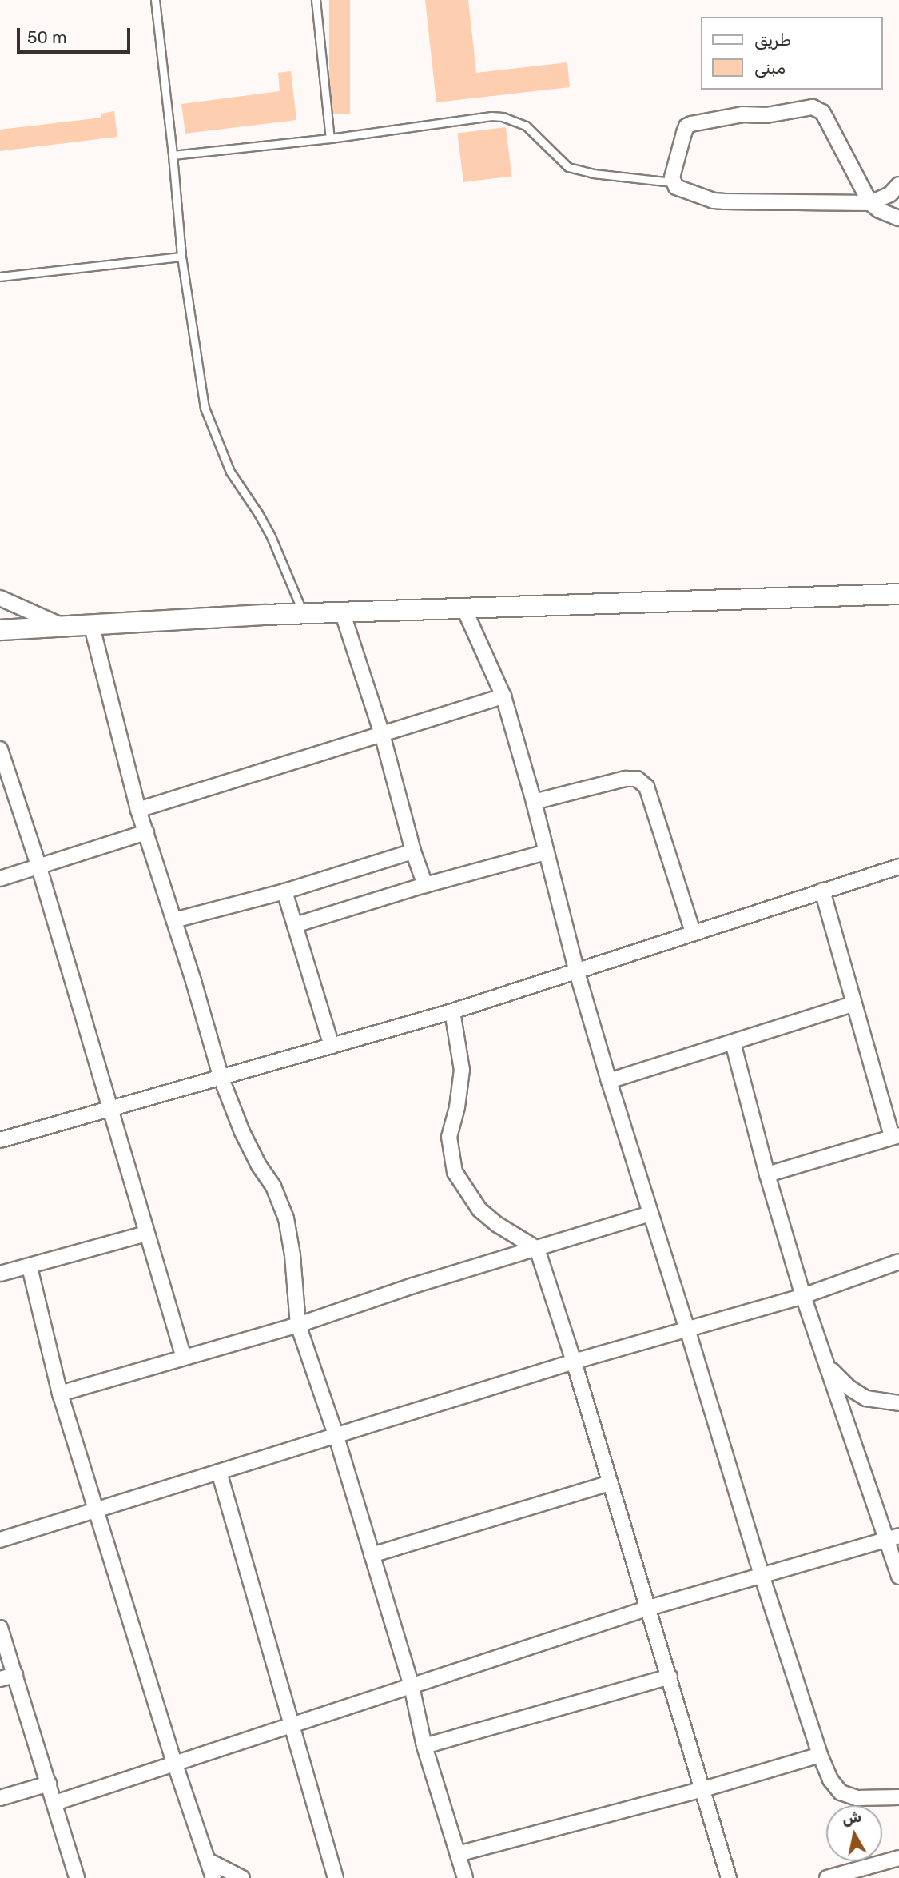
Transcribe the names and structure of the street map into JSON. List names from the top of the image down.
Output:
{
  "legend": ["طريق", "مبنى"],
  "scale_bar": "50 m",
  "north": "top"
}
